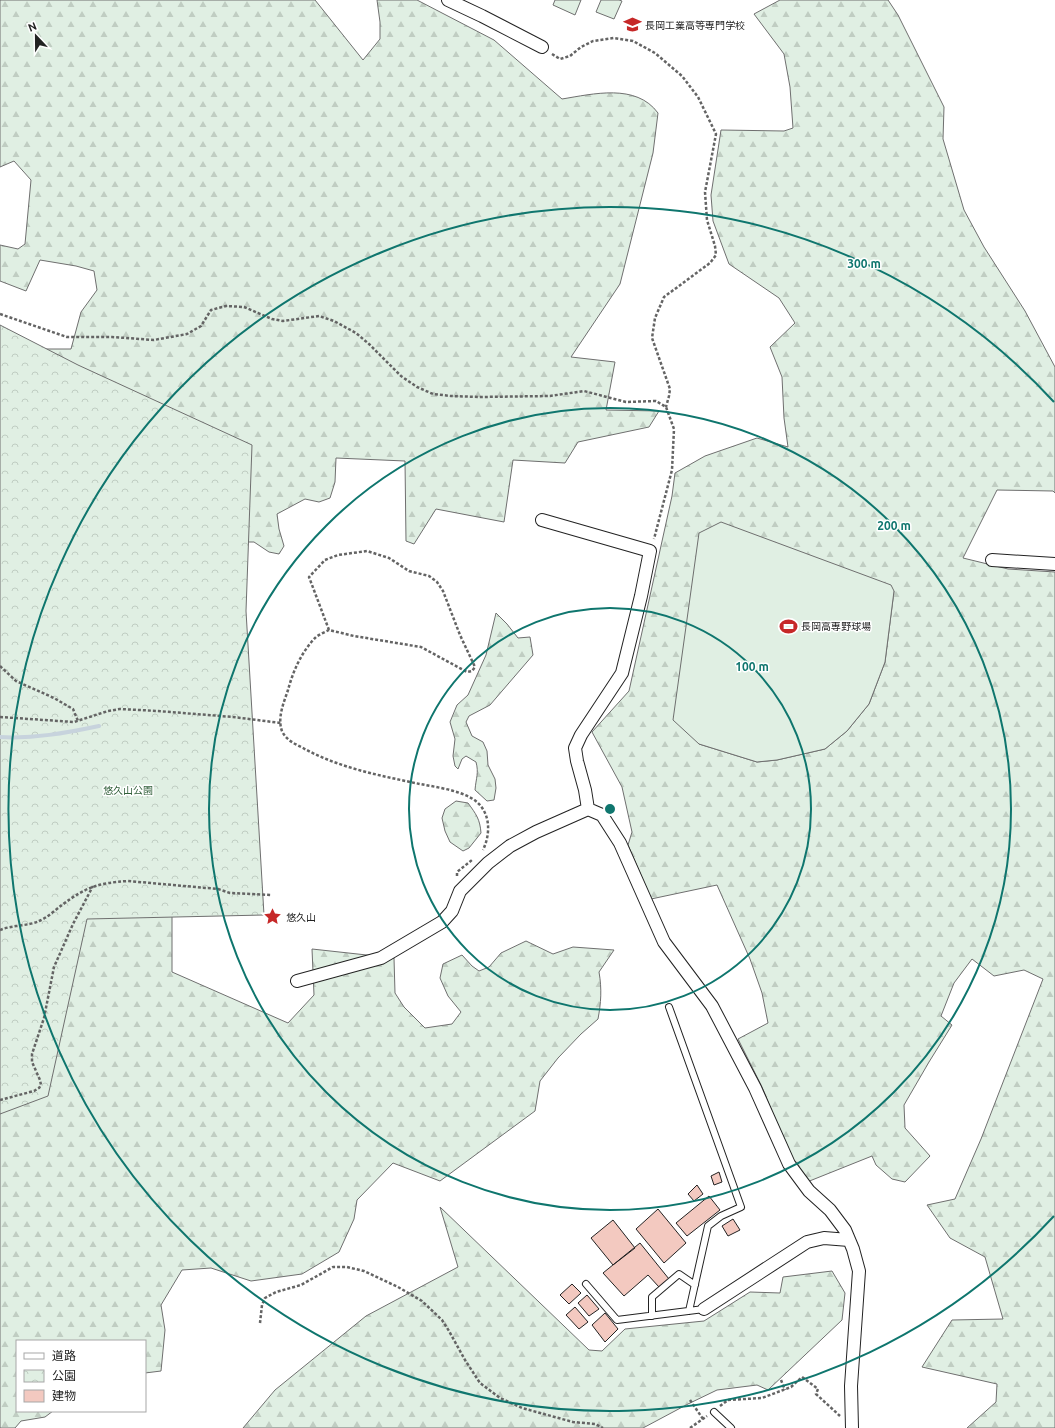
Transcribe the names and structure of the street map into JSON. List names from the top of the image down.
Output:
{
  "parks": ["悠久山公園"],
  "places": {
    "school or university": ["長岡工業高等専門学校"],
    "sports": ["長岡高専野球場"],
    "place": ["悠久山"]
  },
  "legend": ["道路", "公園", "建物"],
  "north": "top",
  "rings": ["300 m", "200 m", "100 m"]
}
